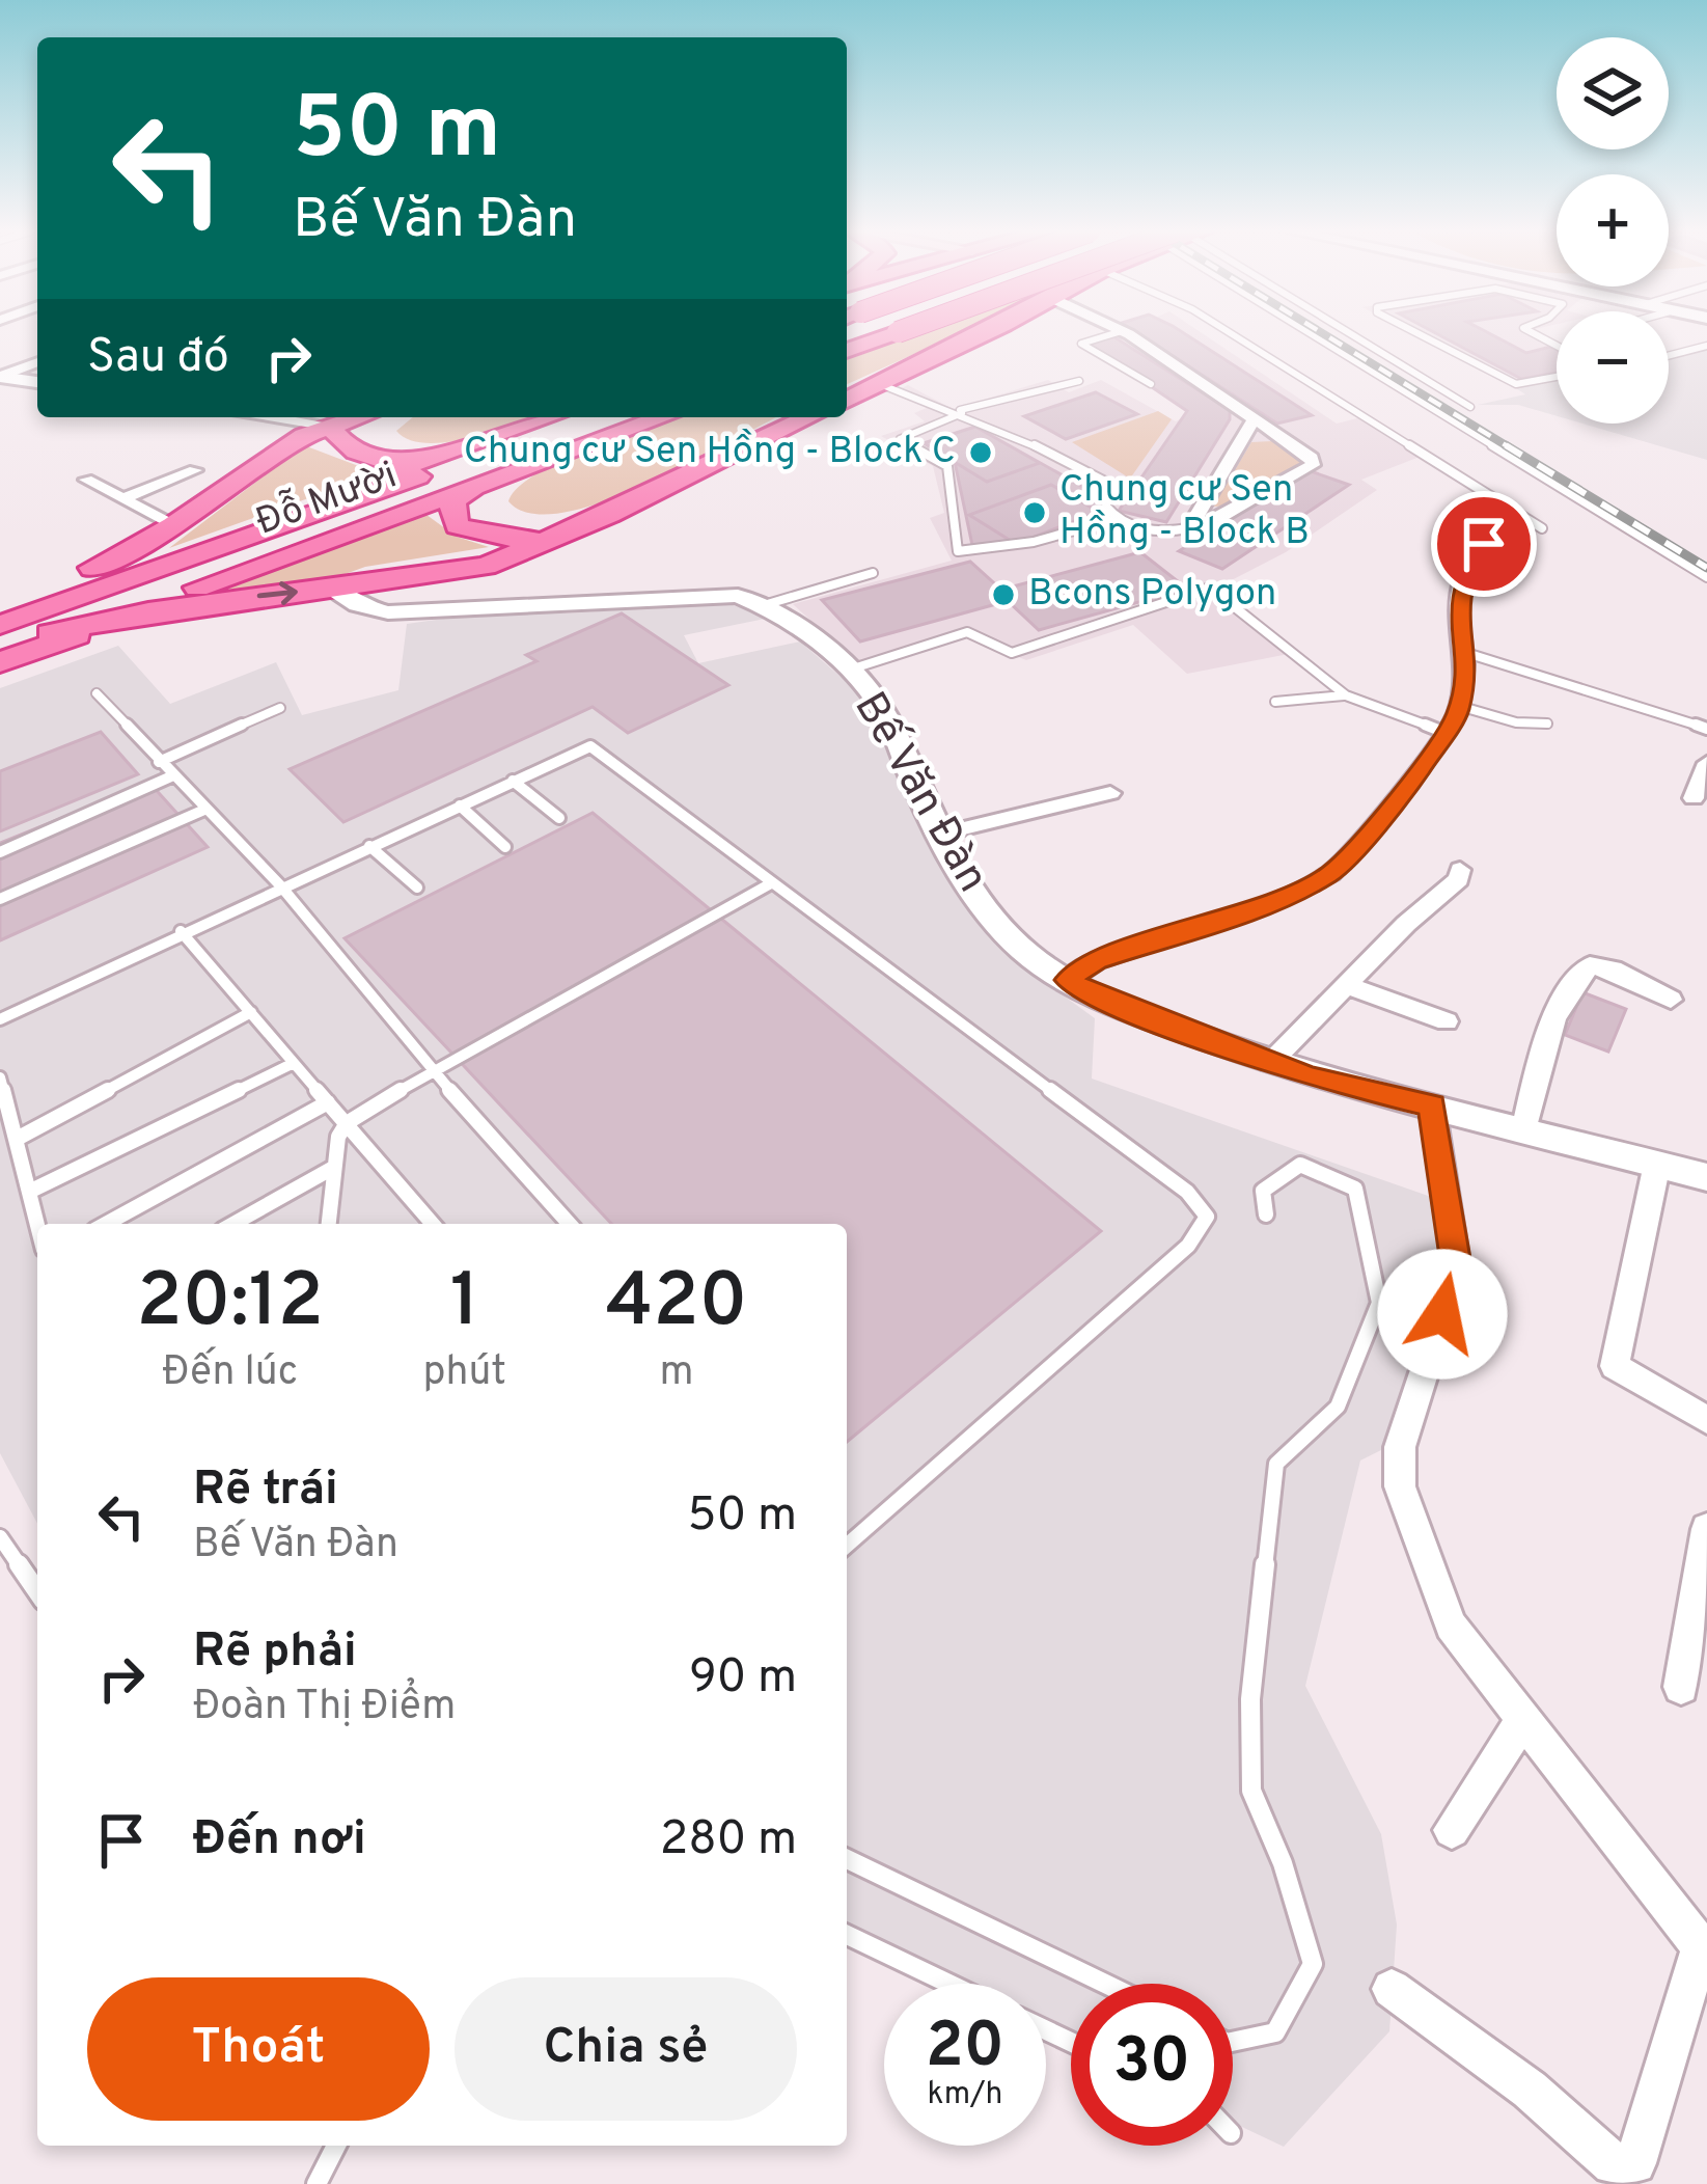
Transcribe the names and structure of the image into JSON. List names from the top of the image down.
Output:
{
  "streets": {
    "highway": ["Đỗ Mười"],
    "street": ["Bế Văn Đàn"]
  },
  "places": ["Chung cư Sen Hồng - Block C", "Chung cư Sen Hồng - Block B", "Bcons Polygon"],
  "page": {
    "map_buttons": ["+", "−"],
    "turn": ["50 m", "Bế Văn Đàn"],
    "then": "Sau đó",
    "eta": [
      "20:12",
      "Đến lúc",
      "1",
      "phút",
      "420",
      "m"
    ],
    "list": [
      {
        "name": "Rẽ trái",
        "note": "Bế Văn Đàn",
        "value": "50 m"
      },
      {
        "name": "Rẽ phải",
        "note": "Đoàn Thị Điểm",
        "value": "90 m"
      },
      {
        "name": "Đến nơi",
        "value": "280 m"
      }
    ],
    "buttons": ["Thoát", "Chia sẻ"],
    "speed": "20 km/h",
    "limit": "30"
  }
}
